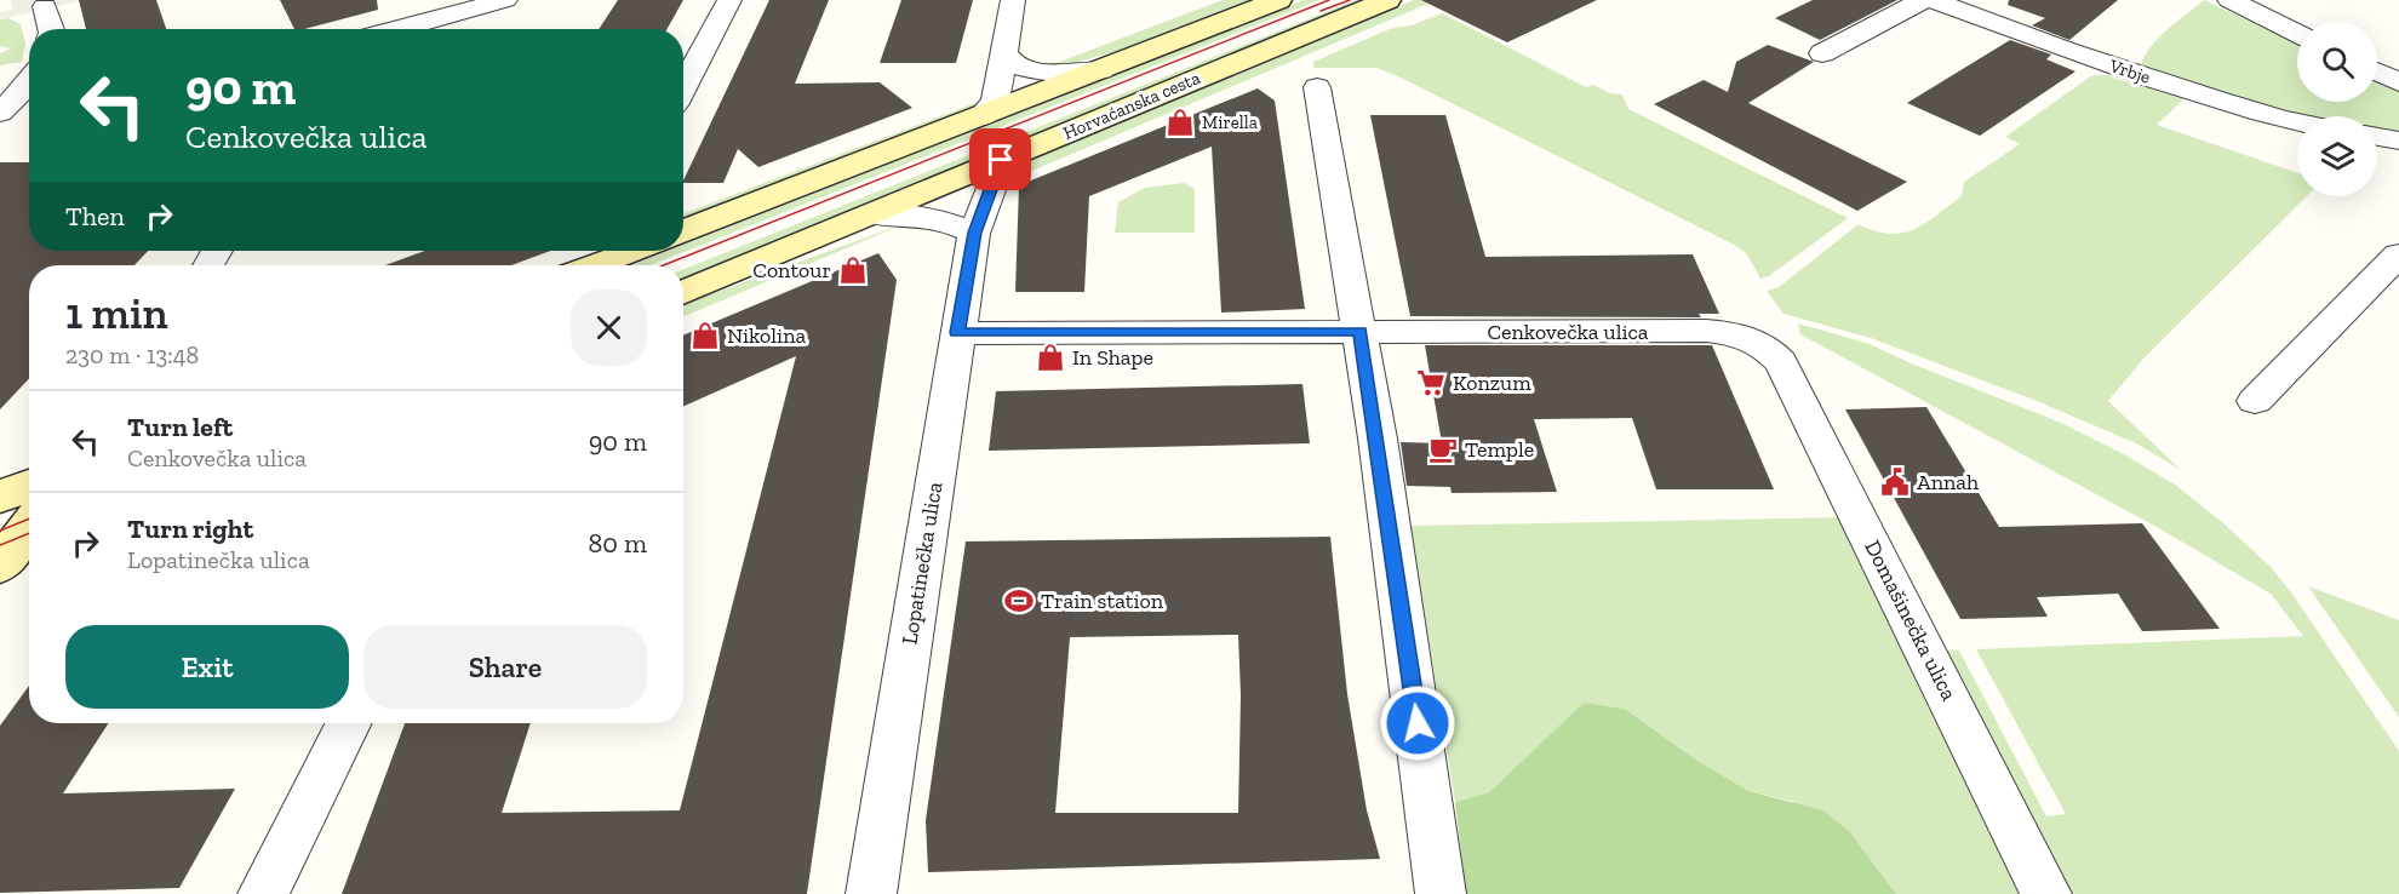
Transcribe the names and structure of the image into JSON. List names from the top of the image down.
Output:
{
  "streets": {
    "street": [
      "Vrbje",
      "Horvaćanska cesta",
      "Cenkovečka ulica",
      "Lopatinečka ulica",
      "Domašinečka ulica"
    ]
  },
  "crossings": [
    ["Horvaćanska cesta", "Lopatinečka ulica"],
    ["Cenkovečka ulica", "Lopatinečka ulica"],
    ["Cenkovečka ulica", "Domašinečka ulica"]
  ],
  "places": {
    "shop": [
      "Mirella",
      "Contour",
      "Nikolina",
      "In Shape"
    ],
    "supermarket": ["Konzum"],
    "cafe": ["Temple"],
    "public building": ["Annah"],
    "sports": ["Train station"]
  },
  "page": {
    "turn": ["90 m", "Cenkovečka ulica"],
    "then": "Then",
    "heading": ["1 min", "230 m · 13:48"],
    "list": [
      {
        "name": "Turn left",
        "note": "Cenkovečka ulica",
        "value": "90 m"
      },
      {
        "name": "Turn right",
        "note": "Lopatinečka ulica",
        "value": "80 m"
      }
    ],
    "buttons": ["Exit", "Share"]
  }
}
